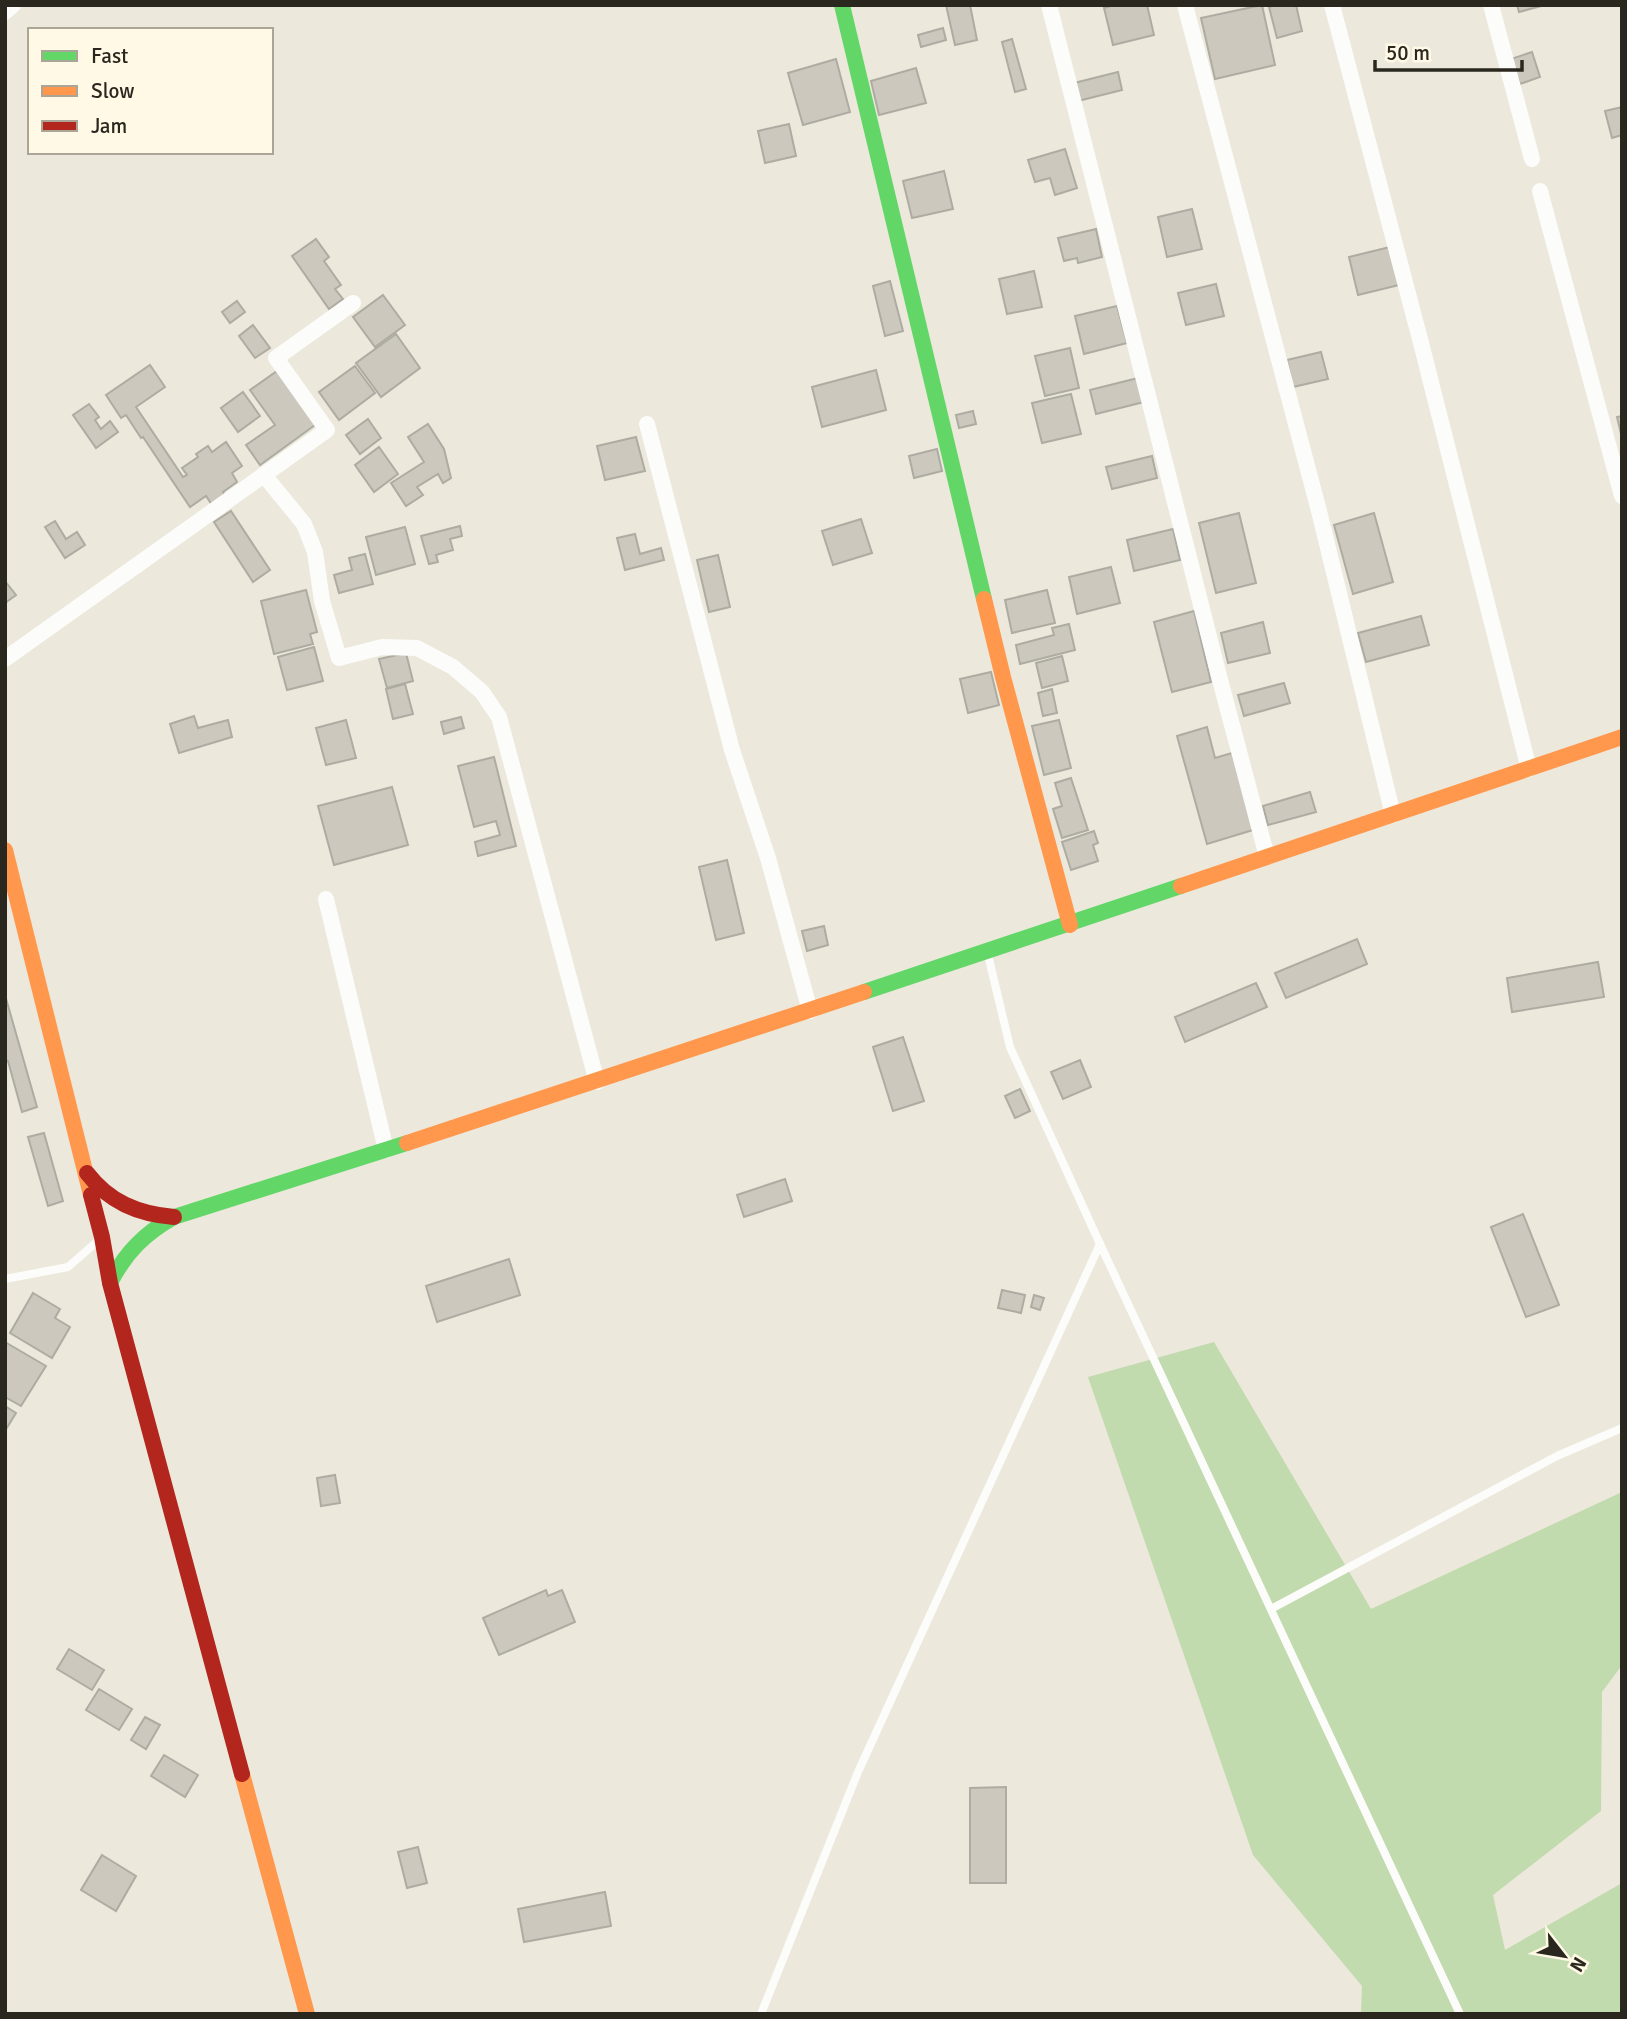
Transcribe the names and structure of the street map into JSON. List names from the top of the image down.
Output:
{
  "legend": ["Fast", "Slow", "Jam"],
  "scale_bar": "50 m",
  "north": "bottom right"
}
